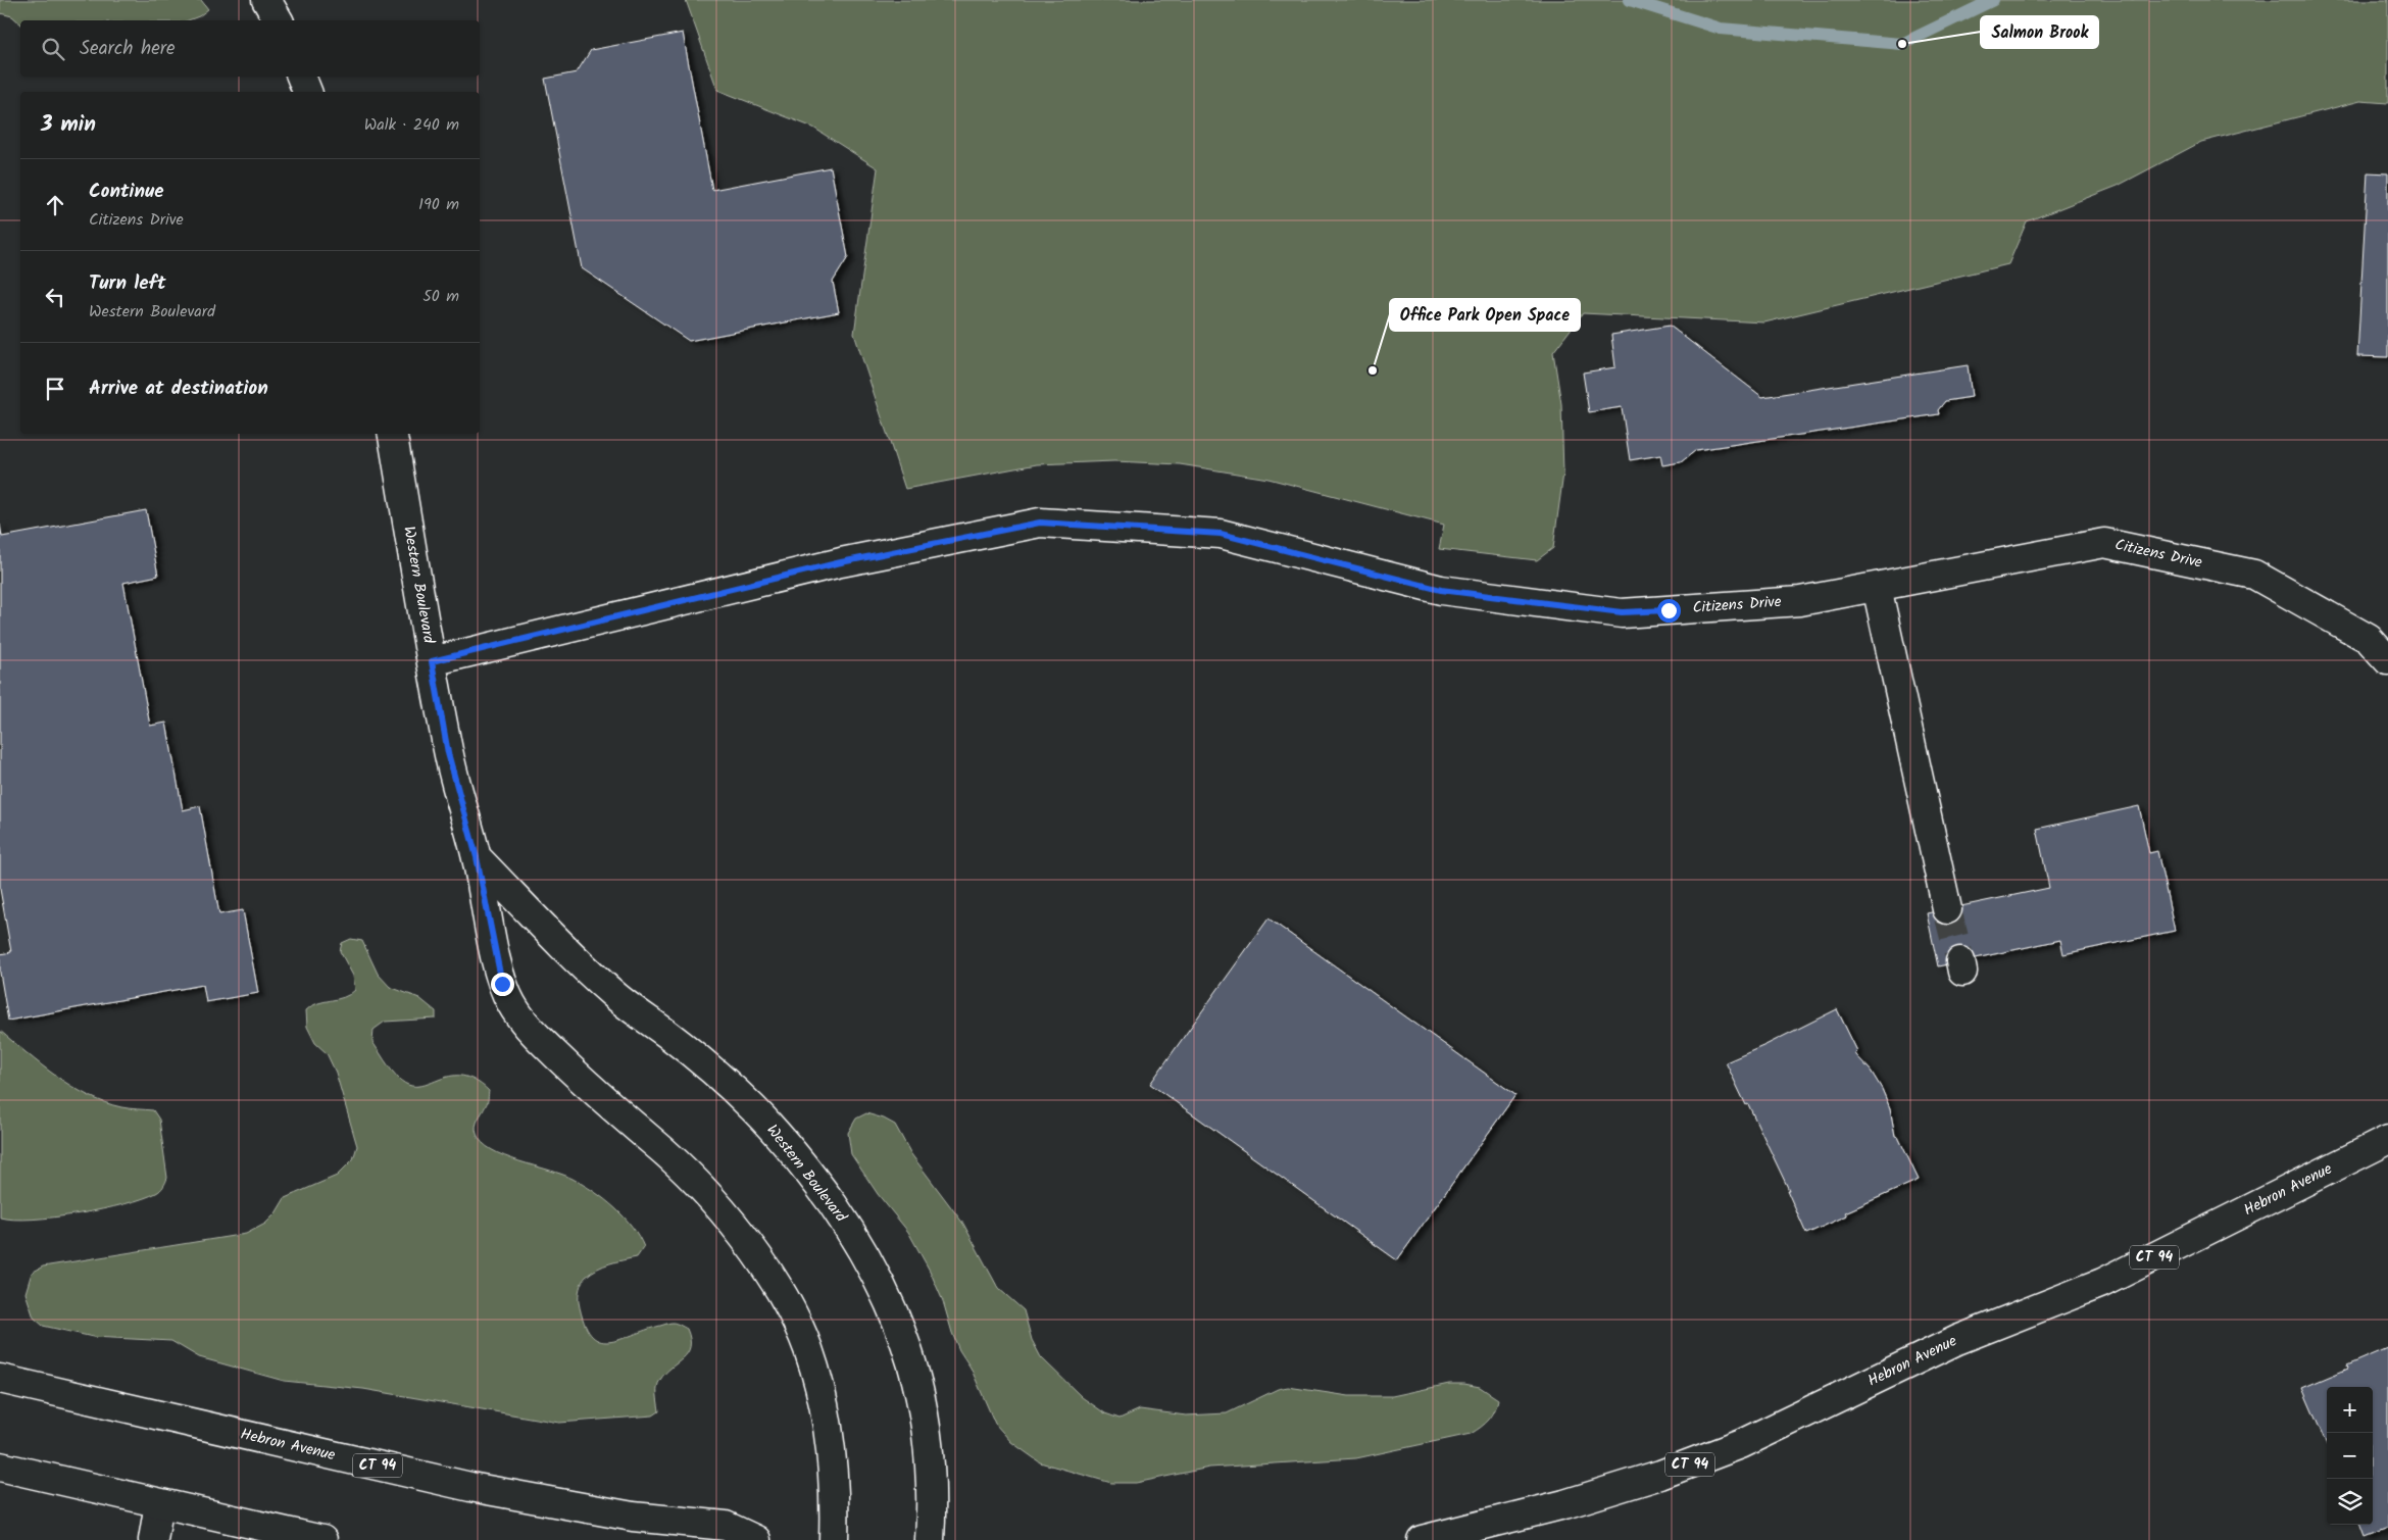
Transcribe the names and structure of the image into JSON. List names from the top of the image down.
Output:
{
  "streets": {
    "street": [
      "Citizens Drive",
      "Western Boulevard",
      "Hebron Avenue",
      "CT 94"
    ]
  },
  "crossings": [
    ["Citizens Drive", "Western Boulevard"]
  ],
  "places": ["Salmon Brook", "Office Park Open Space"],
  "page": {
    "search": "Search here",
    "heading": ["3 min", "Walk · 240 m"],
    "list": [
      ["Continue", "Citizens Drive", "190 m"],
      ["Turn left", "Western Boulevard", "50 m"],
      "Arrive at destination"
    ],
    "map_buttons": ["+", "−"]
  }
}
